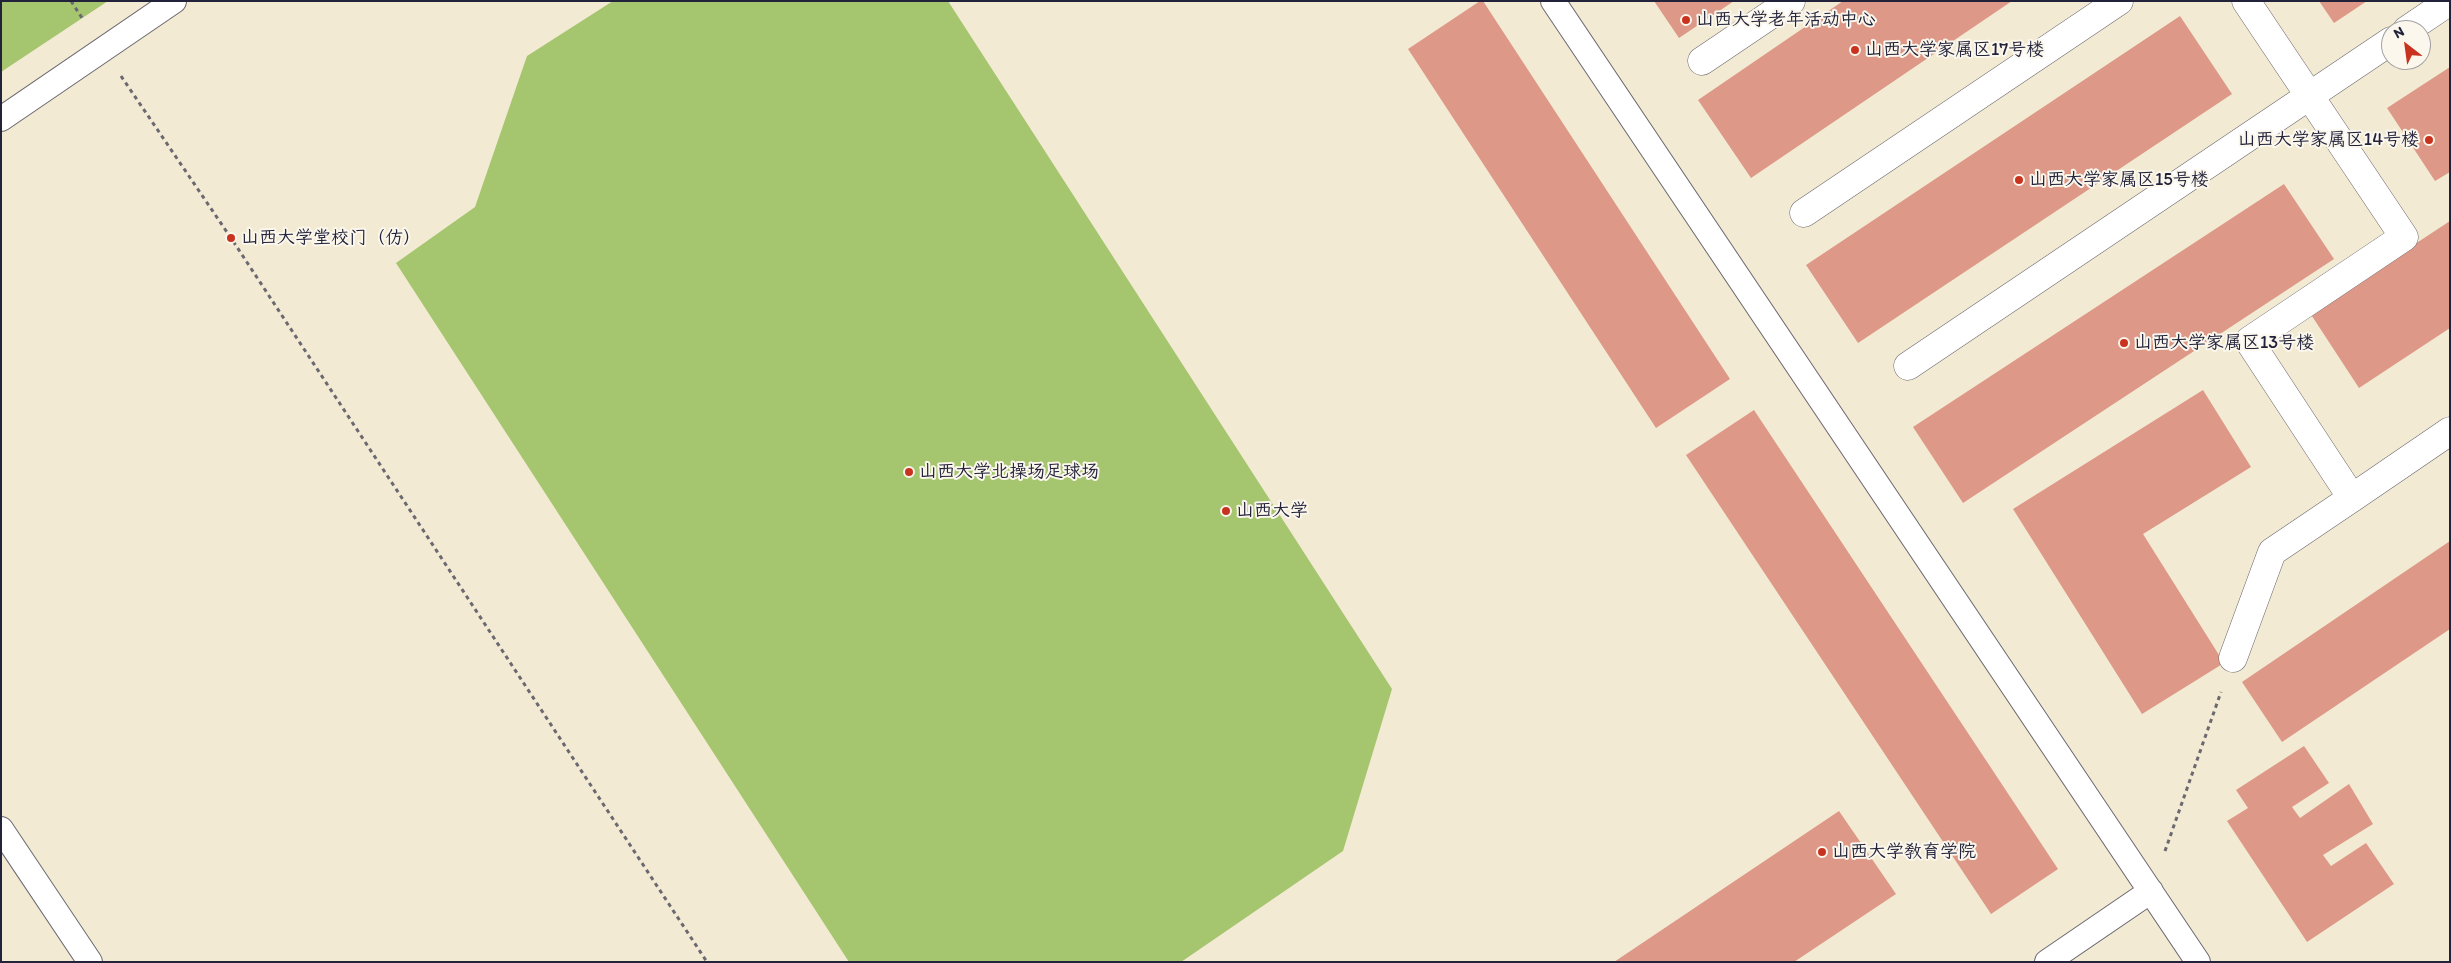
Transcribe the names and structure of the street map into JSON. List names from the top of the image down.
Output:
{
  "places": [
    "山西大学老年活动中心",
    "山西大学家属区17号楼",
    "山西大学家属区14号楼",
    "山西大学家属区15号楼",
    "山西大学堂校门（仿）",
    "山西大学家属区13号楼",
    "山西大学北操场足球场",
    "山西大学",
    "山西大学教育学院"
  ],
  "north": "top left"
}
